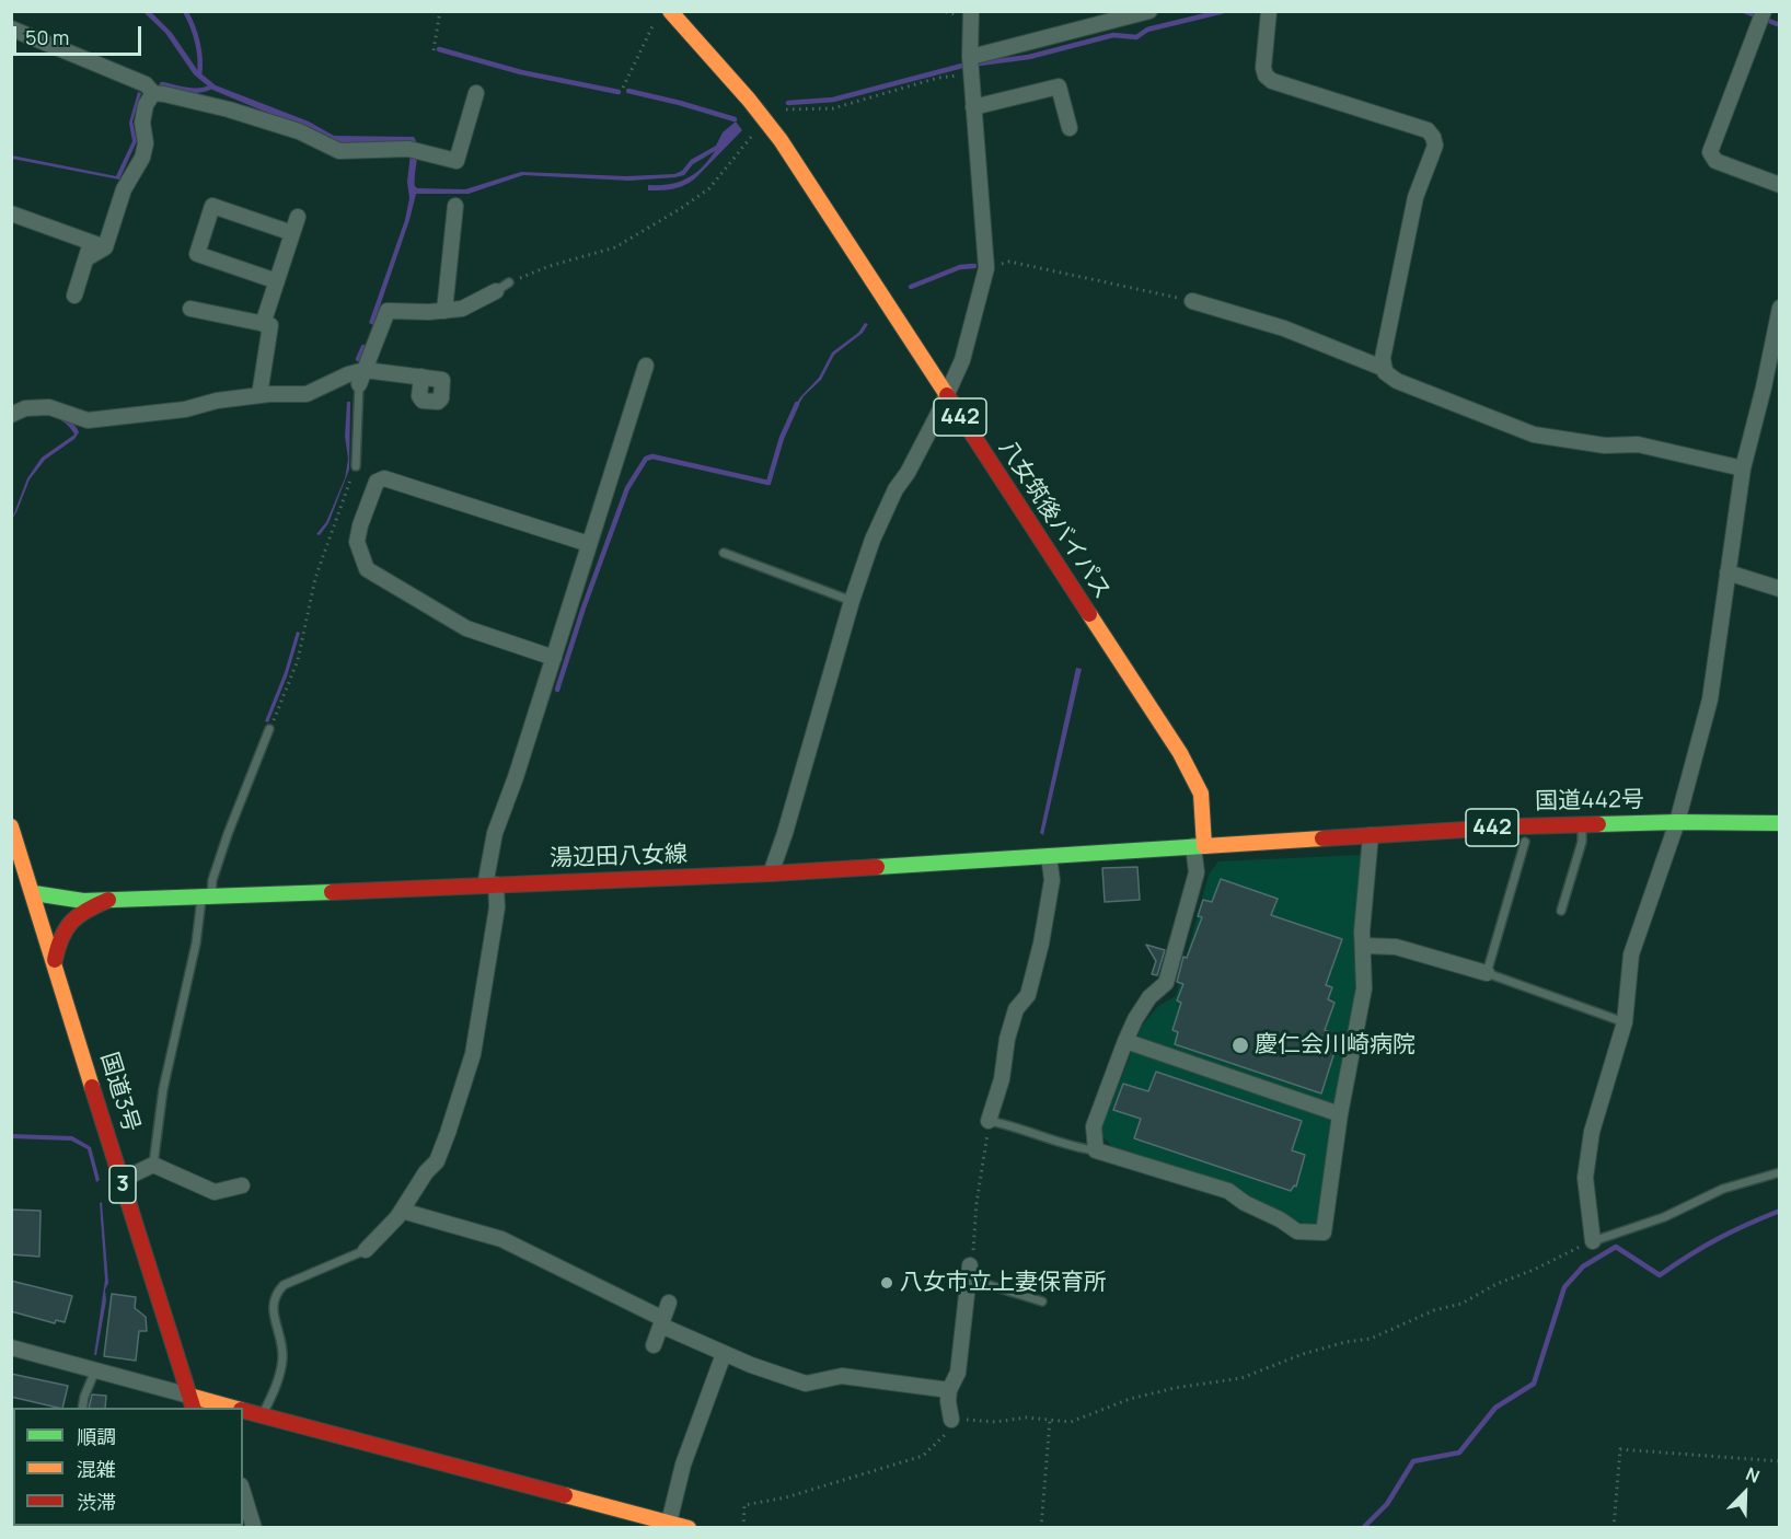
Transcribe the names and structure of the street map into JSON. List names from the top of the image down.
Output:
{
  "streets": {
    "main road": [
      "442",
      "八女筑後バイパス",
      "国道442号",
      "湯辺田八女線",
      "国道3号",
      "3"
    ]
  },
  "crossings": [
    ["八女筑後バイパス", "国道442号"],
    ["八女筑後バイパス", "湯辺田八女線"],
    ["国道442号", "湯辺田八女線"],
    ["湯辺田八女線", "国道3号"]
  ],
  "places": ["慶仁会川崎病院", "八女市立上妻保育所"],
  "legend": ["順調", "混雑", "渋滞"],
  "scale_bar": "50 m",
  "north": "top right"
}
